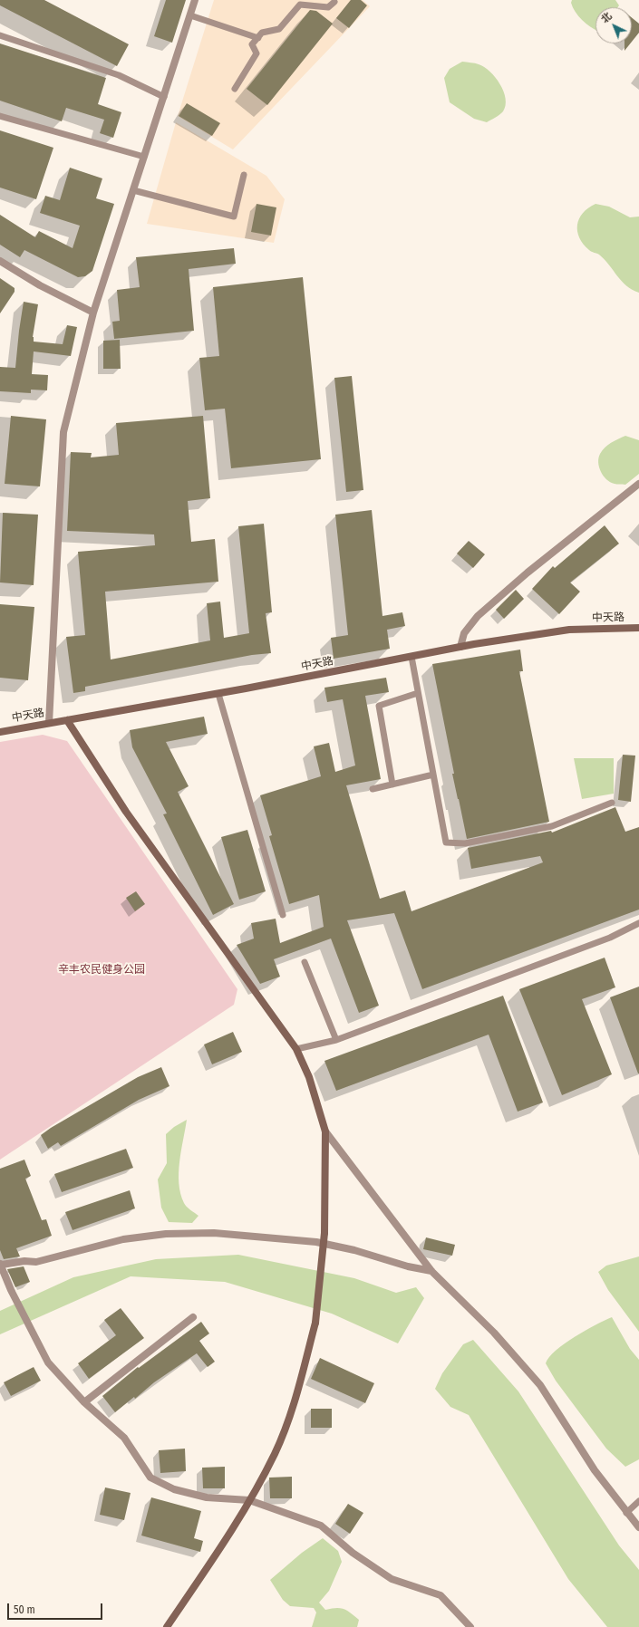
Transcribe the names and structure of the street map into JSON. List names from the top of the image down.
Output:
{
  "streets": {
    "main road": ["中天路"]
  },
  "parks": ["辛丰农民健身公园"],
  "scale_bar": "50 m",
  "north": "top left"
}
